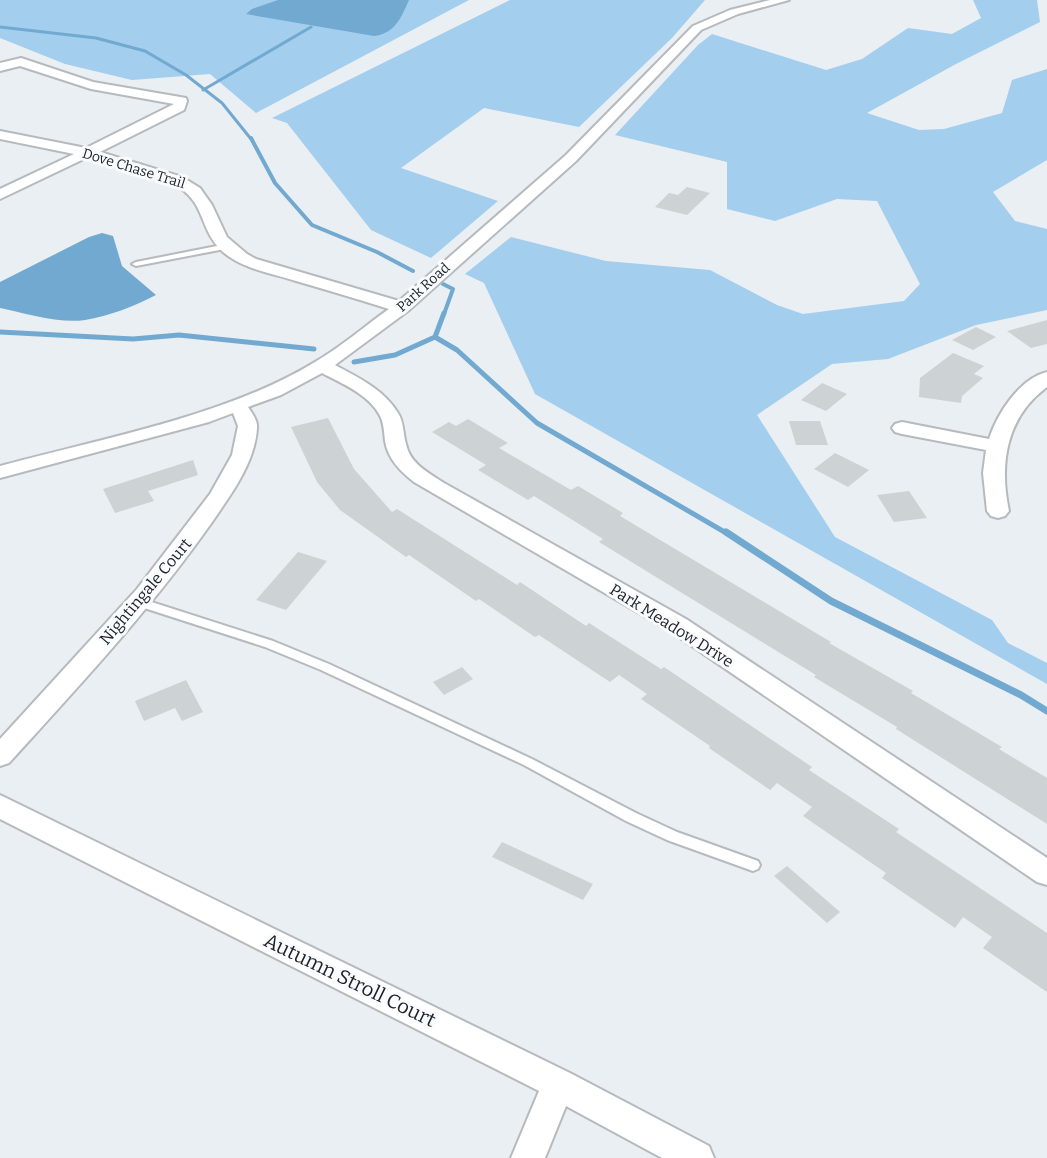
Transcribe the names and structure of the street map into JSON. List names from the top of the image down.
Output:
{
  "streets": {
    "street": [
      "Dove Chase Trail",
      "Park Road",
      "Nightingale Court",
      "Park Meadow Drive",
      "Autumn Stroll Court"
    ]
  },
  "crossings": [
    ["Dove Chase Trail", "Park Road"],
    ["Park Road", "Nightingale Court"],
    ["Park Road", "Park Meadow Drive"]
  ]
}
